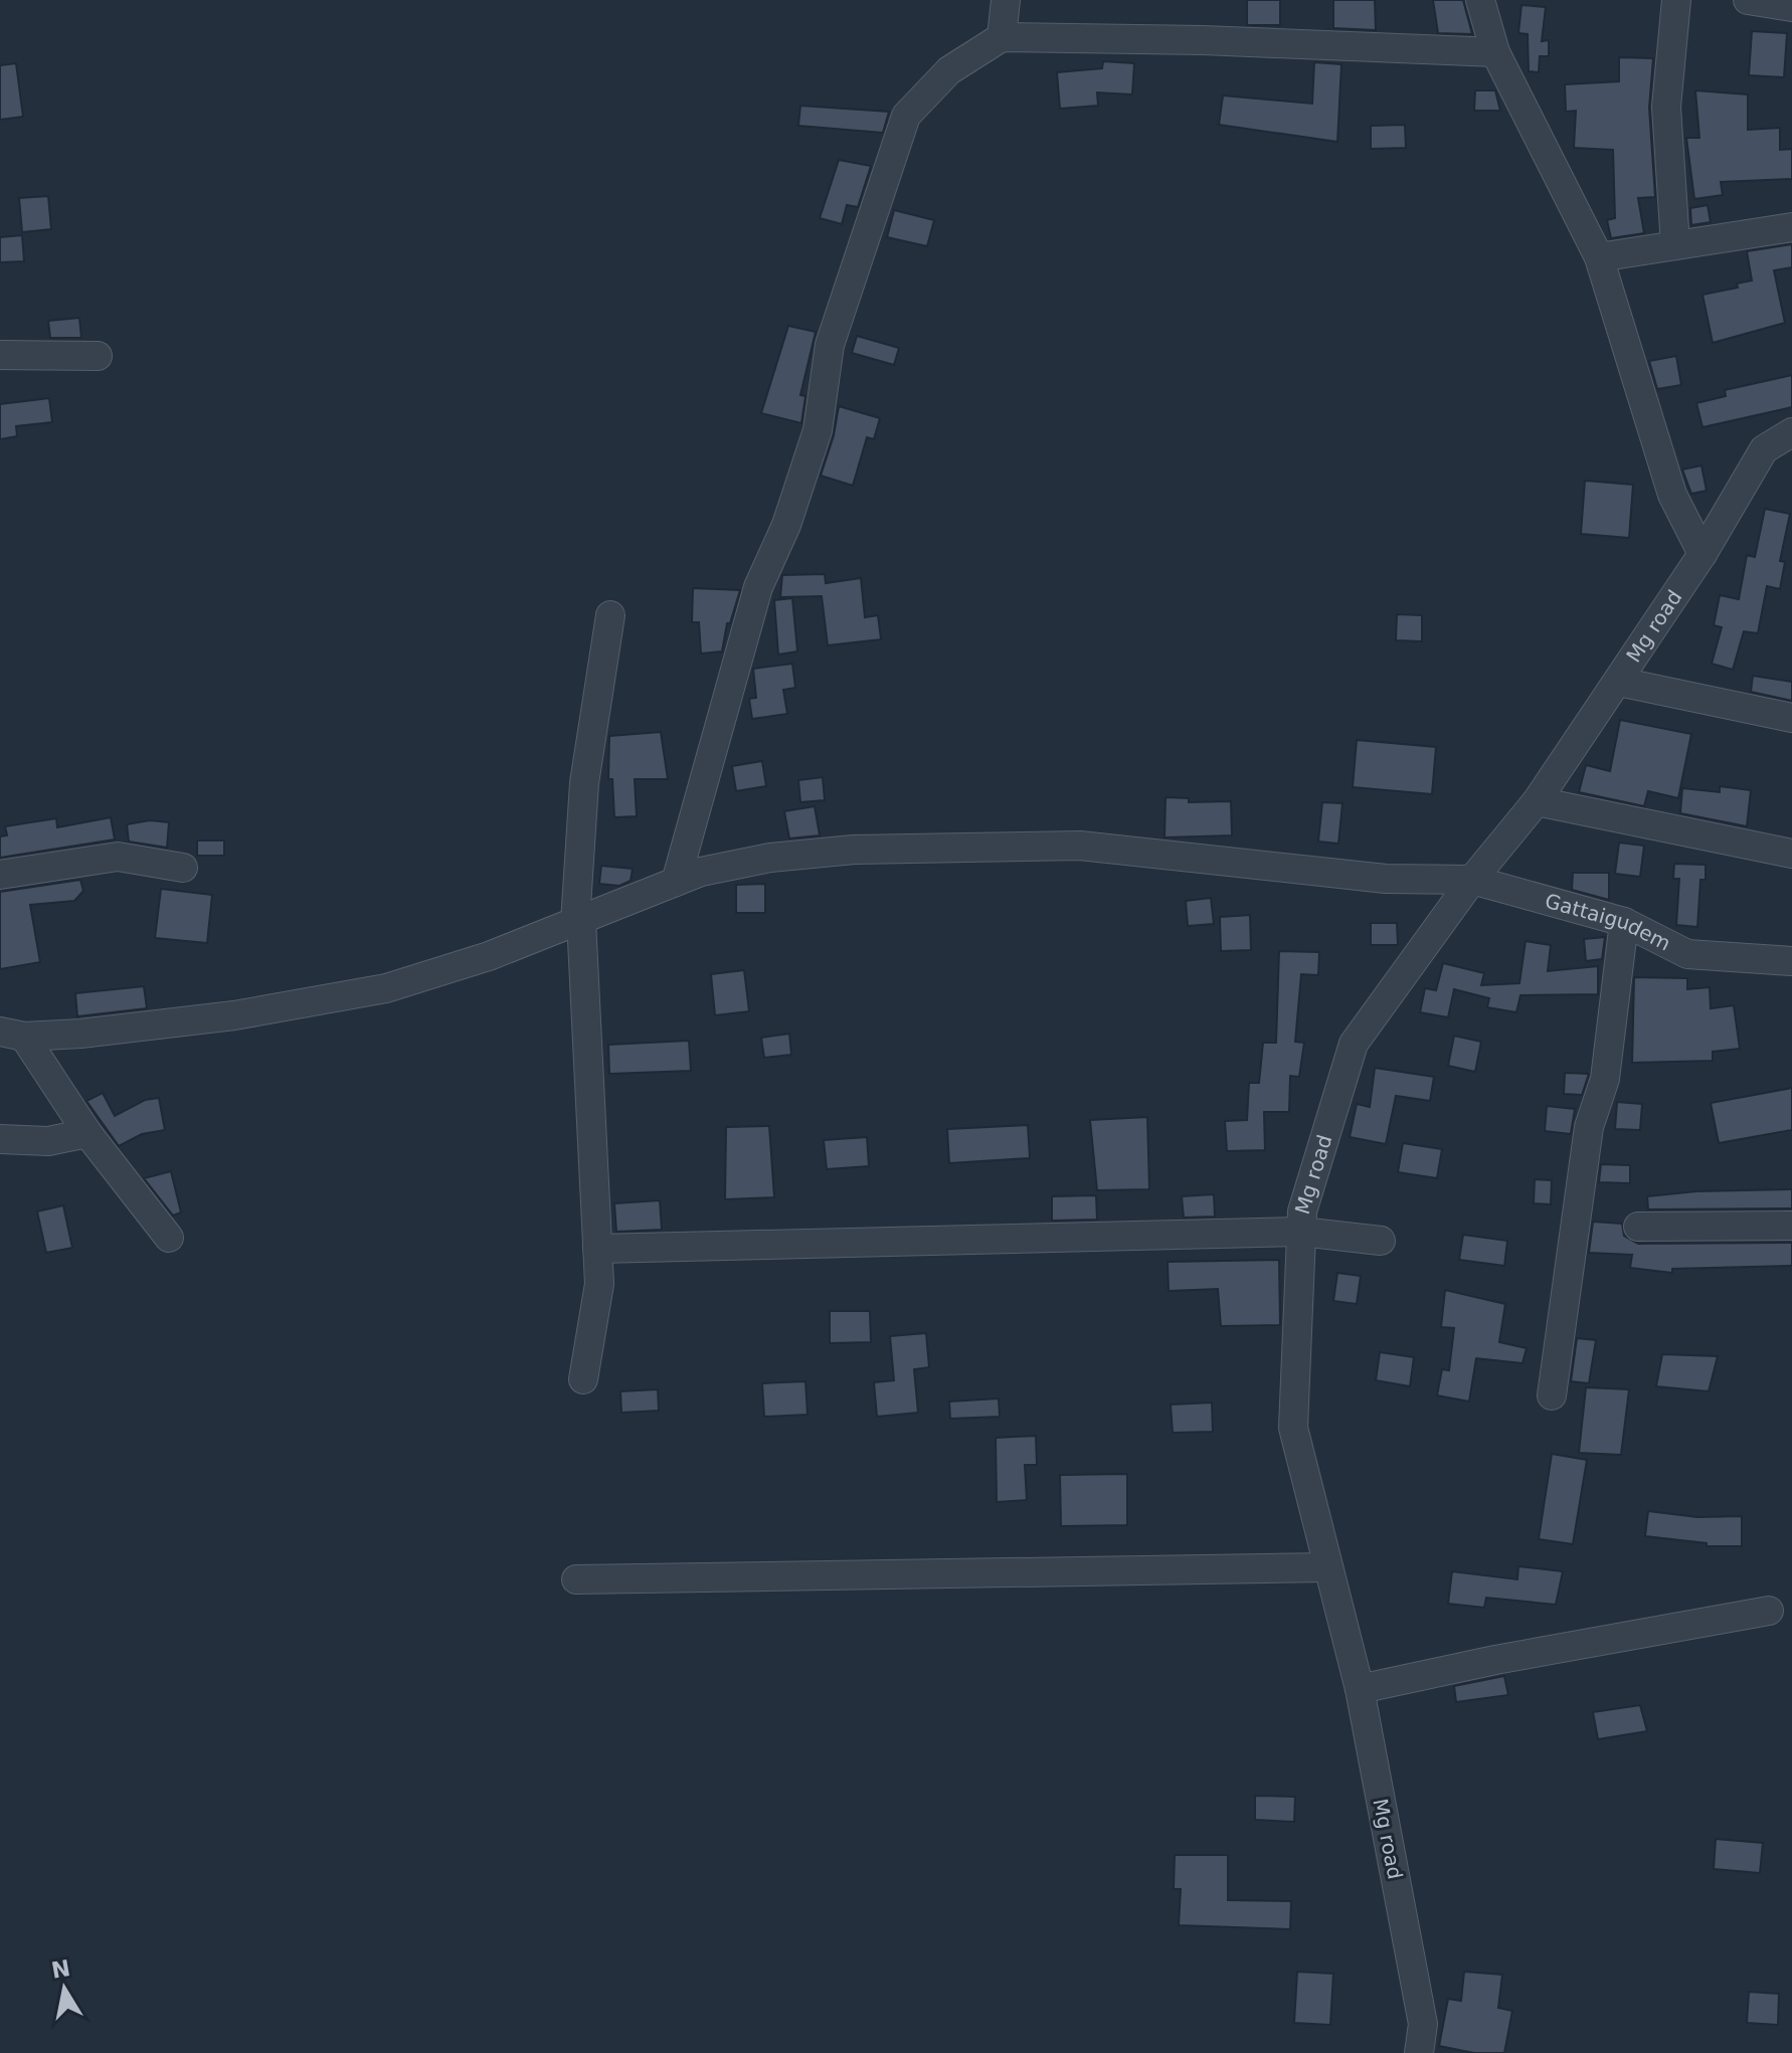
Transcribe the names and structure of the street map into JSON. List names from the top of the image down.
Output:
{
  "streets": {
    "street": ["Mg road", "Gattaigudem"]
  },
  "crossings": [
    ["Mg road", "Gattaigudem"]
  ],
  "north": "top"
}
